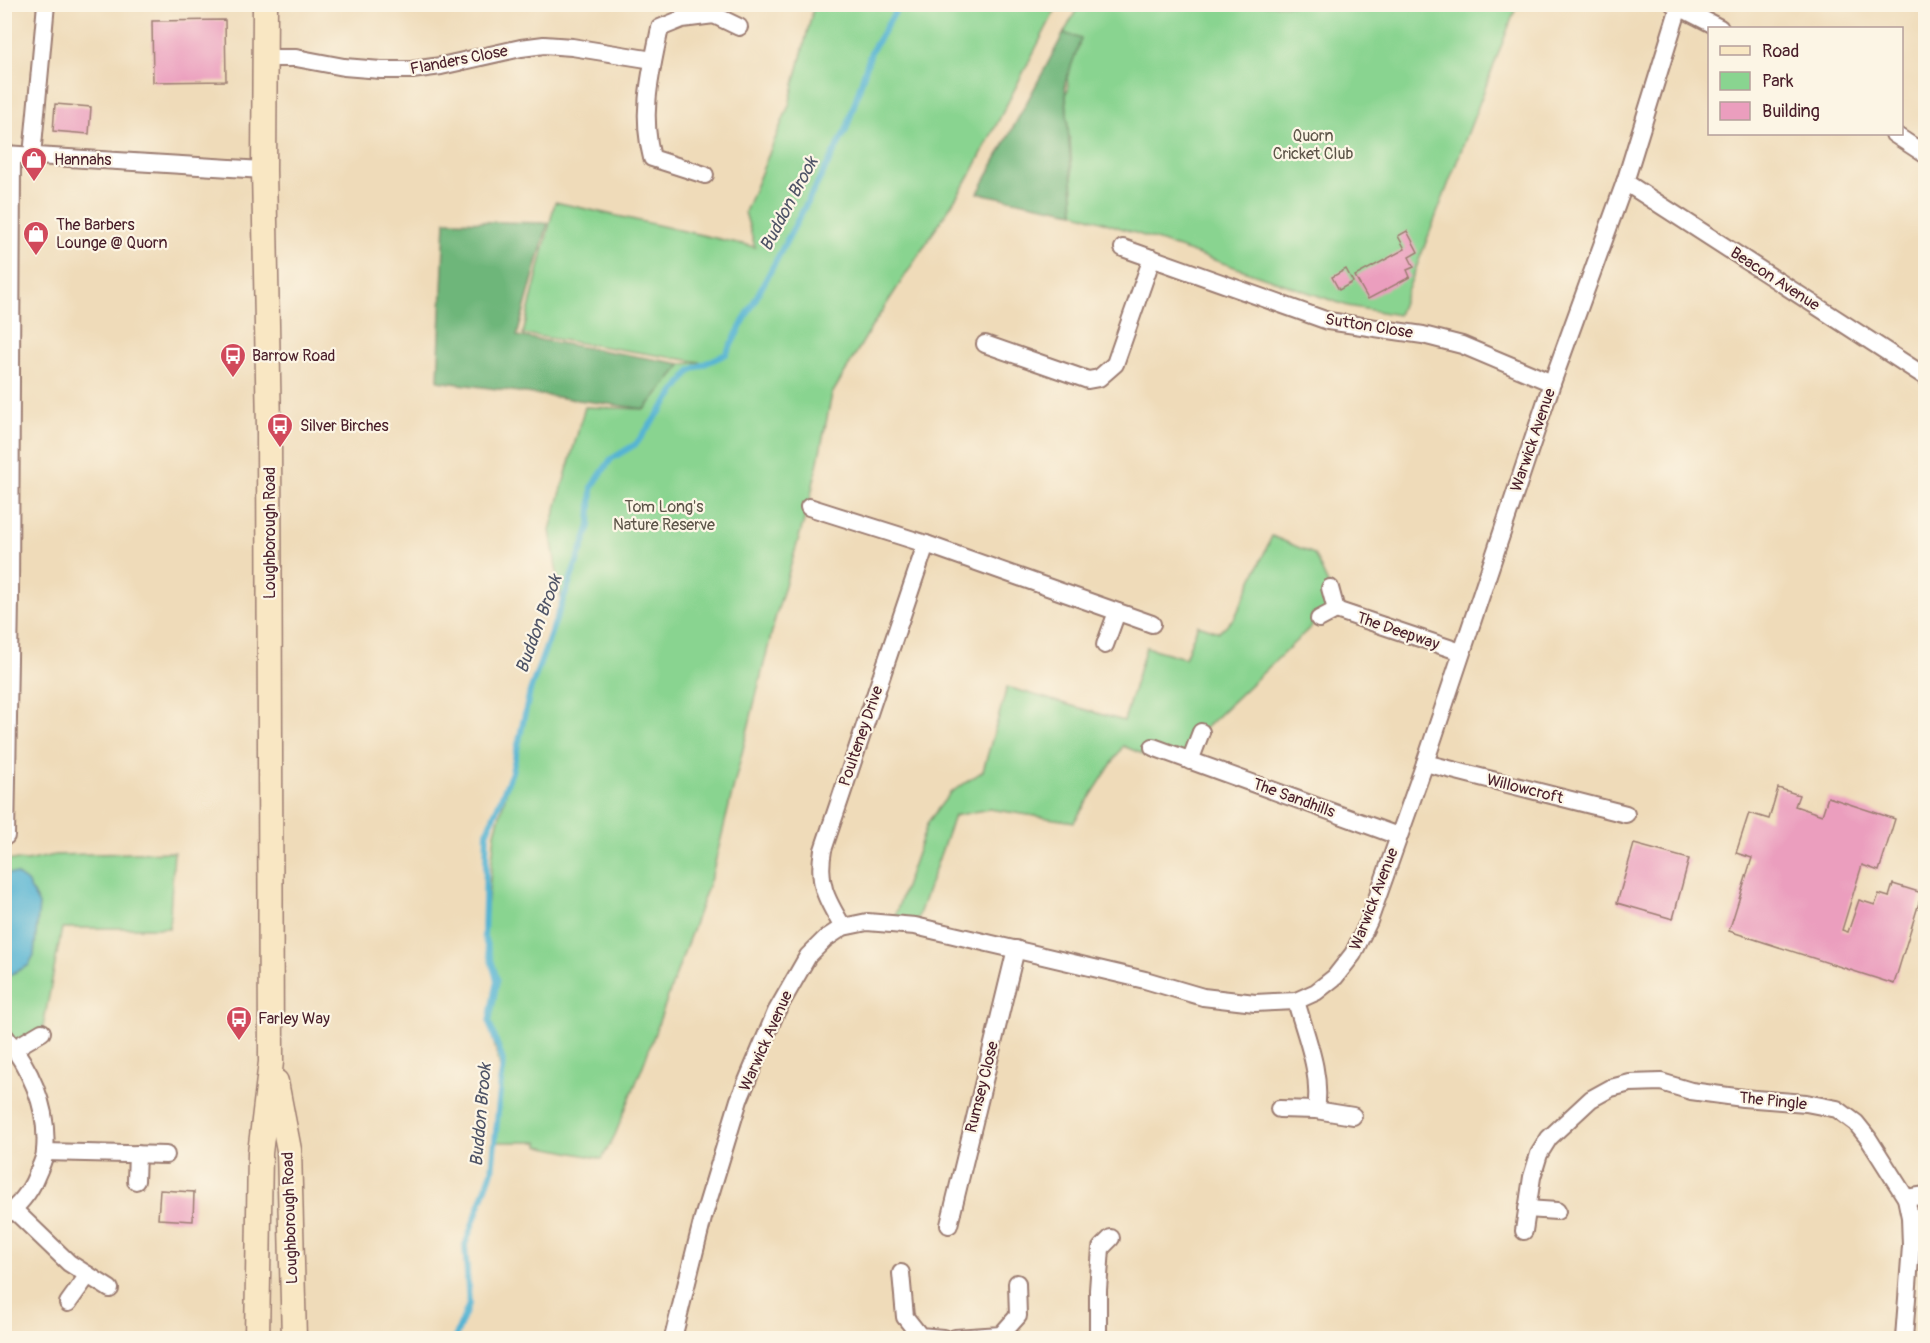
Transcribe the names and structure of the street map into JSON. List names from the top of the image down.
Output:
{
  "streets": {
    "street": [
      "Flanders Close",
      "Beacon Avenue",
      "Sutton Close",
      "Warwick Avenue",
      "Loughborough Road",
      "The Deepway",
      "Poulteney Drive",
      "Willowcroft",
      "The Sandhills",
      "Rumsey Close",
      "The Pingle"
    ]
  },
  "crossings": [
    ["Flanders Close", "Loughborough Road"],
    ["Beacon Avenue", "Warwick Avenue"],
    ["Sutton Close", "Warwick Avenue"],
    ["Warwick Avenue", "The Deepway"],
    ["Warwick Avenue", "Poulteney Drive"],
    ["Warwick Avenue", "Willowcroft"],
    ["Warwick Avenue", "The Sandhills"],
    ["Warwick Avenue", "Rumsey Close"]
  ],
  "water": ["Buddon Brook"],
  "parks": ["Quorn Cricket Club", "Tom Long's Nature Reserve"],
  "places": {
    "shop": ["Hannahs", "The Barbers Lounge @ Quorn"],
    "bus stop": ["Barrow Road", "Silver Birches", "Farley Way"]
  },
  "legend": ["Road", "Park", "Building"]
}
